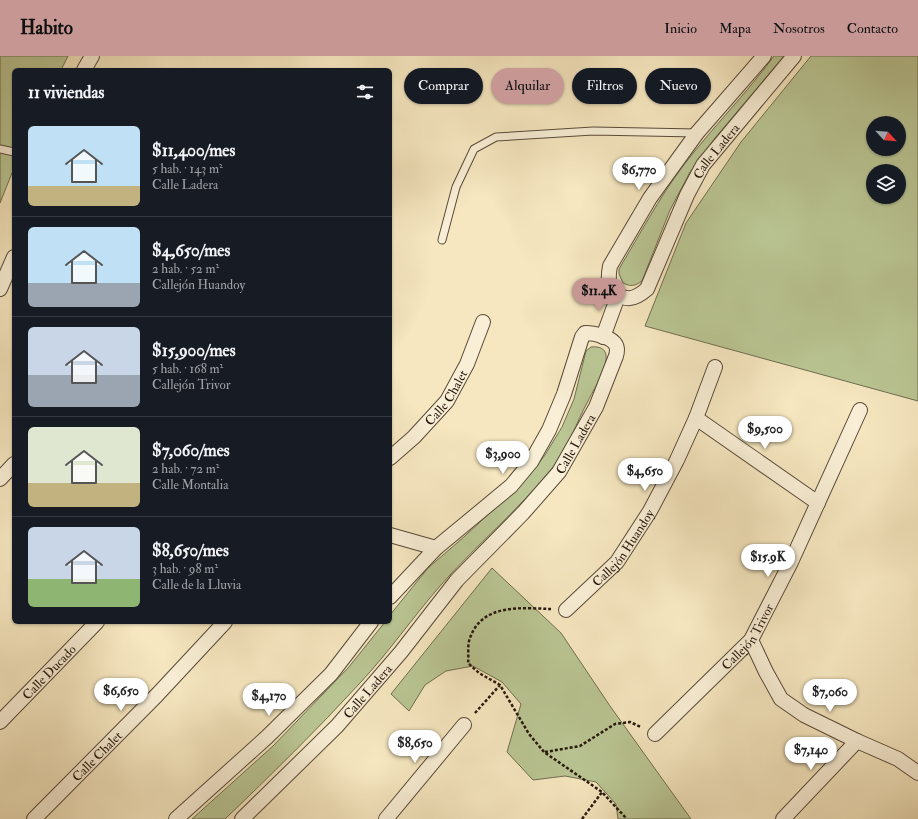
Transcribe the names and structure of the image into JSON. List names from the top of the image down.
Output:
{
  "streets": {
    "street": [
      "Calle Ladera",
      "Calle Chalet",
      "Callejón Huandoy",
      "Callejón Trivor",
      "Calle Ducado"
    ]
  },
  "north": "bottom right",
  "page": {
    "header": "Habito",
    "nav": [
      "Inicio",
      "Mapa",
      "Nosotros",
      "Contacto"
    ],
    "chip": [
      "Comprar",
      "Alquilar",
      "Filtros",
      "Nuevo"
    ],
    "heading": "11 viviendas",
    "list": [
      {
        "name": "$11,400/mes",
        "note": "5 hab. · 143 m² · Calle Ladera"
      },
      {
        "name": "$4,650/mes",
        "note": "2 hab. · 52 m² · Callejón Huandoy"
      },
      {
        "name": "$15,900/mes",
        "note": "5 hab. · 168 m² · Callejón Trivor"
      },
      {
        "name": "$7,060/mes",
        "note": "2 hab. · 72 m² · Calle Montalia"
      },
      {
        "name": "$8,650/mes",
        "note": "3 hab. · 98 m² · Calle de la Lluvia"
      }
    ],
    "price": [
      "$6,770",
      "$11.4K",
      "$9,500",
      "$3,900",
      "$4,650",
      "$15.9K",
      "$6,650",
      "$7,060",
      "$4,170",
      "$8,650",
      "$7,140"
    ]
  }
}
